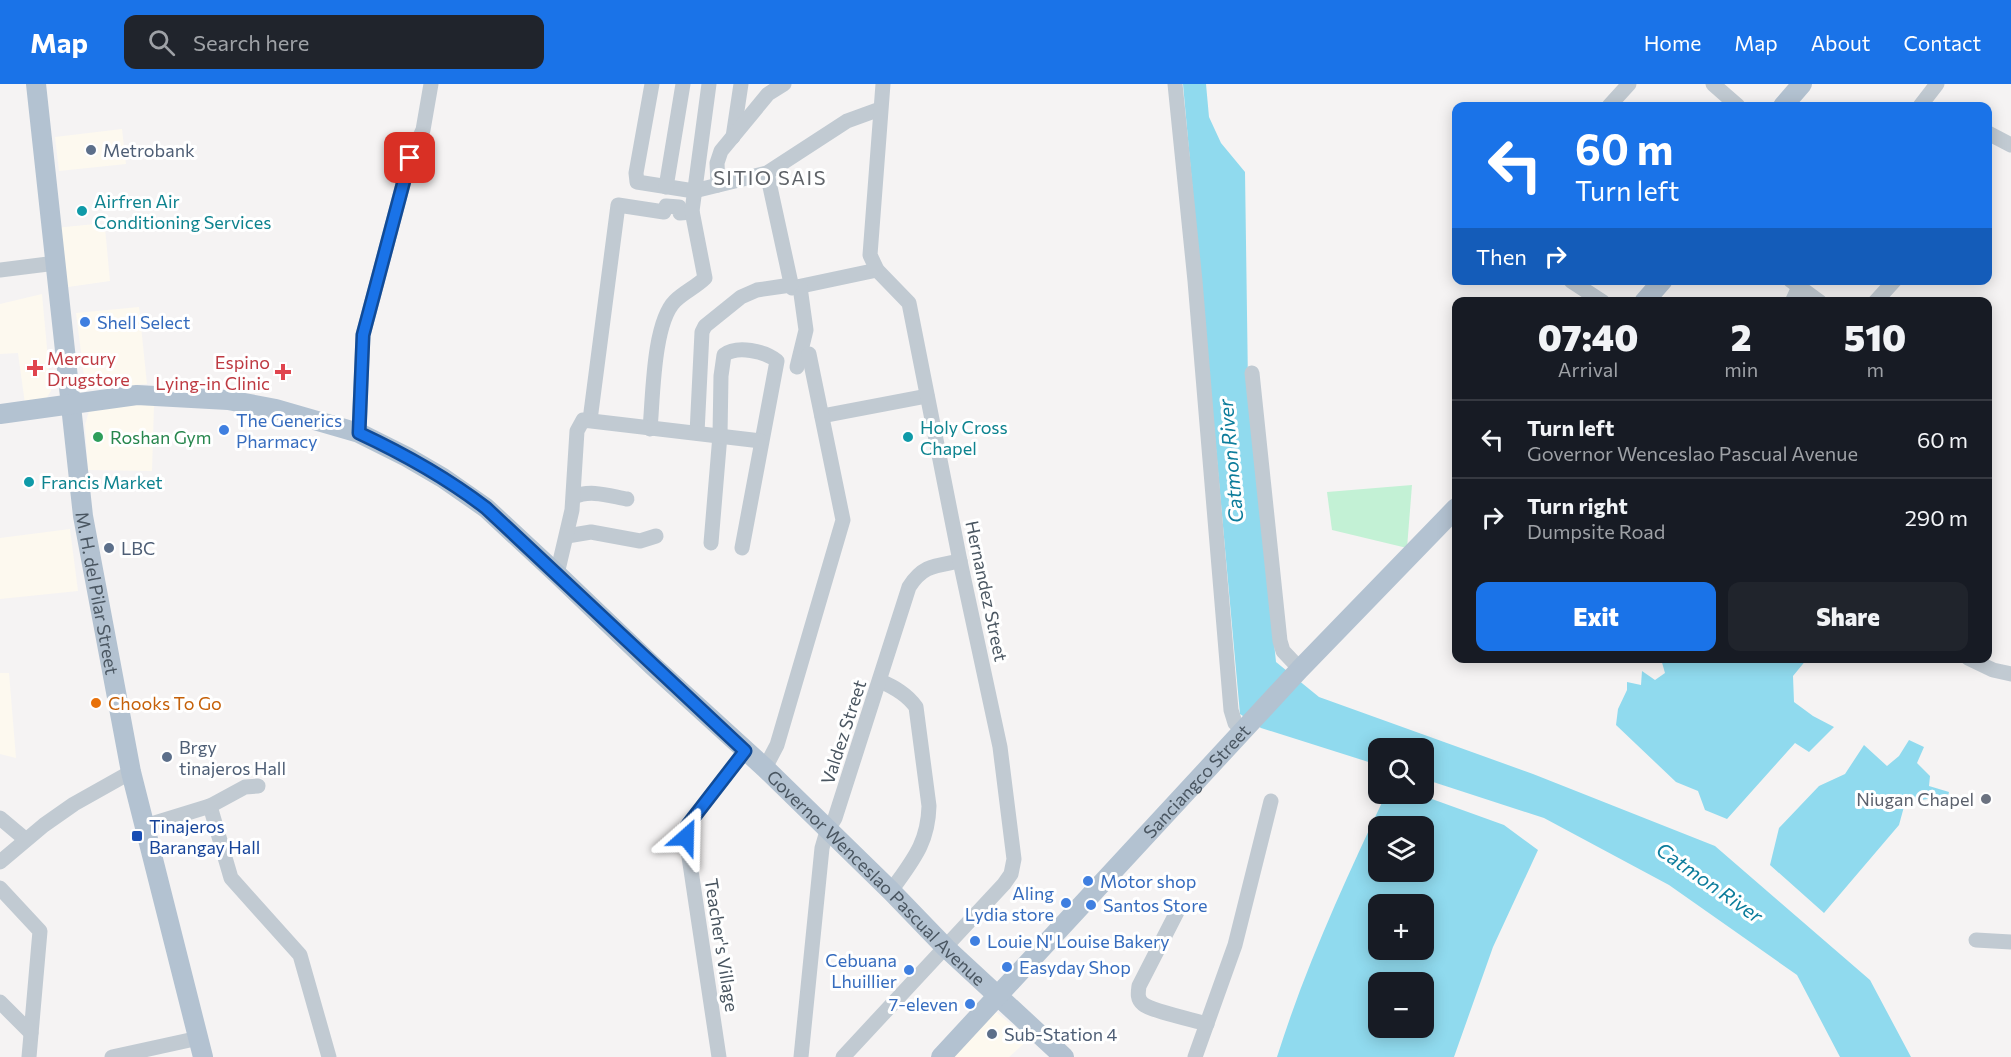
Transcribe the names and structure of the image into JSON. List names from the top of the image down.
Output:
{
  "streets": {
    "main road": ["M. H. del Pilar Street", "Sanciangco Street", "Governor Wenceslao Pascual Avenue"],
    "street": ["Hernandez Street", "Valdez Street", "Teacher's Village"]
  },
  "crossings": [
    ["Hernandez Street", "Valdez Street"],
    ["Hernandez Street", "Governor Wenceslao Pascual Avenue"],
    ["M. H. del Pilar Street", "Governor Wenceslao Pascual Avenue"],
    ["Valdez Street", "Governor Wenceslao Pascual Avenue"],
    ["Sanciangco Street", "Governor Wenceslao Pascual Avenue"],
    ["Governor Wenceslao Pascual Avenue", "Teacher's Village"]
  ],
  "districts": ["SITIO SAIS"],
  "water": ["Catmon River"],
  "places": {
    "other": [
      "Metrobank",
      "Airfren Air Conditioning Services",
      "Shell Select",
      "The Generics Pharmacy",
      "Roshan Gym",
      "Holy Cross Chapel",
      "Francis Market",
      "LBC",
      "Chooks To Go",
      "Brgy tinajeros Hall",
      "Niugan Chapel",
      "Motor shop",
      "Aling Lydia store",
      "Santos Store",
      "Louie N' Louise Bakery",
      "Easyday Shop",
      "Cebuana Lhuillier",
      "7-eleven",
      "Sub-Station 4"
    ],
    "health": ["Mercury Drugstore", "Espino Lying-in Clinic"],
    "transit": ["Tinajeros Barangay Hall"]
  },
  "page": {
    "header": "Map",
    "search": "Search here",
    "nav": [
      "Home",
      "Map",
      "About",
      "Contact"
    ],
    "turn": ["60 m", "Turn left"],
    "then": "Then",
    "eta": [
      "07:40",
      "Arrival",
      "2",
      "min",
      "510",
      "m"
    ],
    "list": [
      {
        "name": "Turn left",
        "note": "Governor Wenceslao Pascual Avenue",
        "value": "60 m"
      },
      {
        "name": "Turn right",
        "note": "Dumpsite Road",
        "value": "290 m"
      }
    ],
    "buttons": ["Exit", "Share"],
    "map_buttons": ["+", "−"]
  }
}
